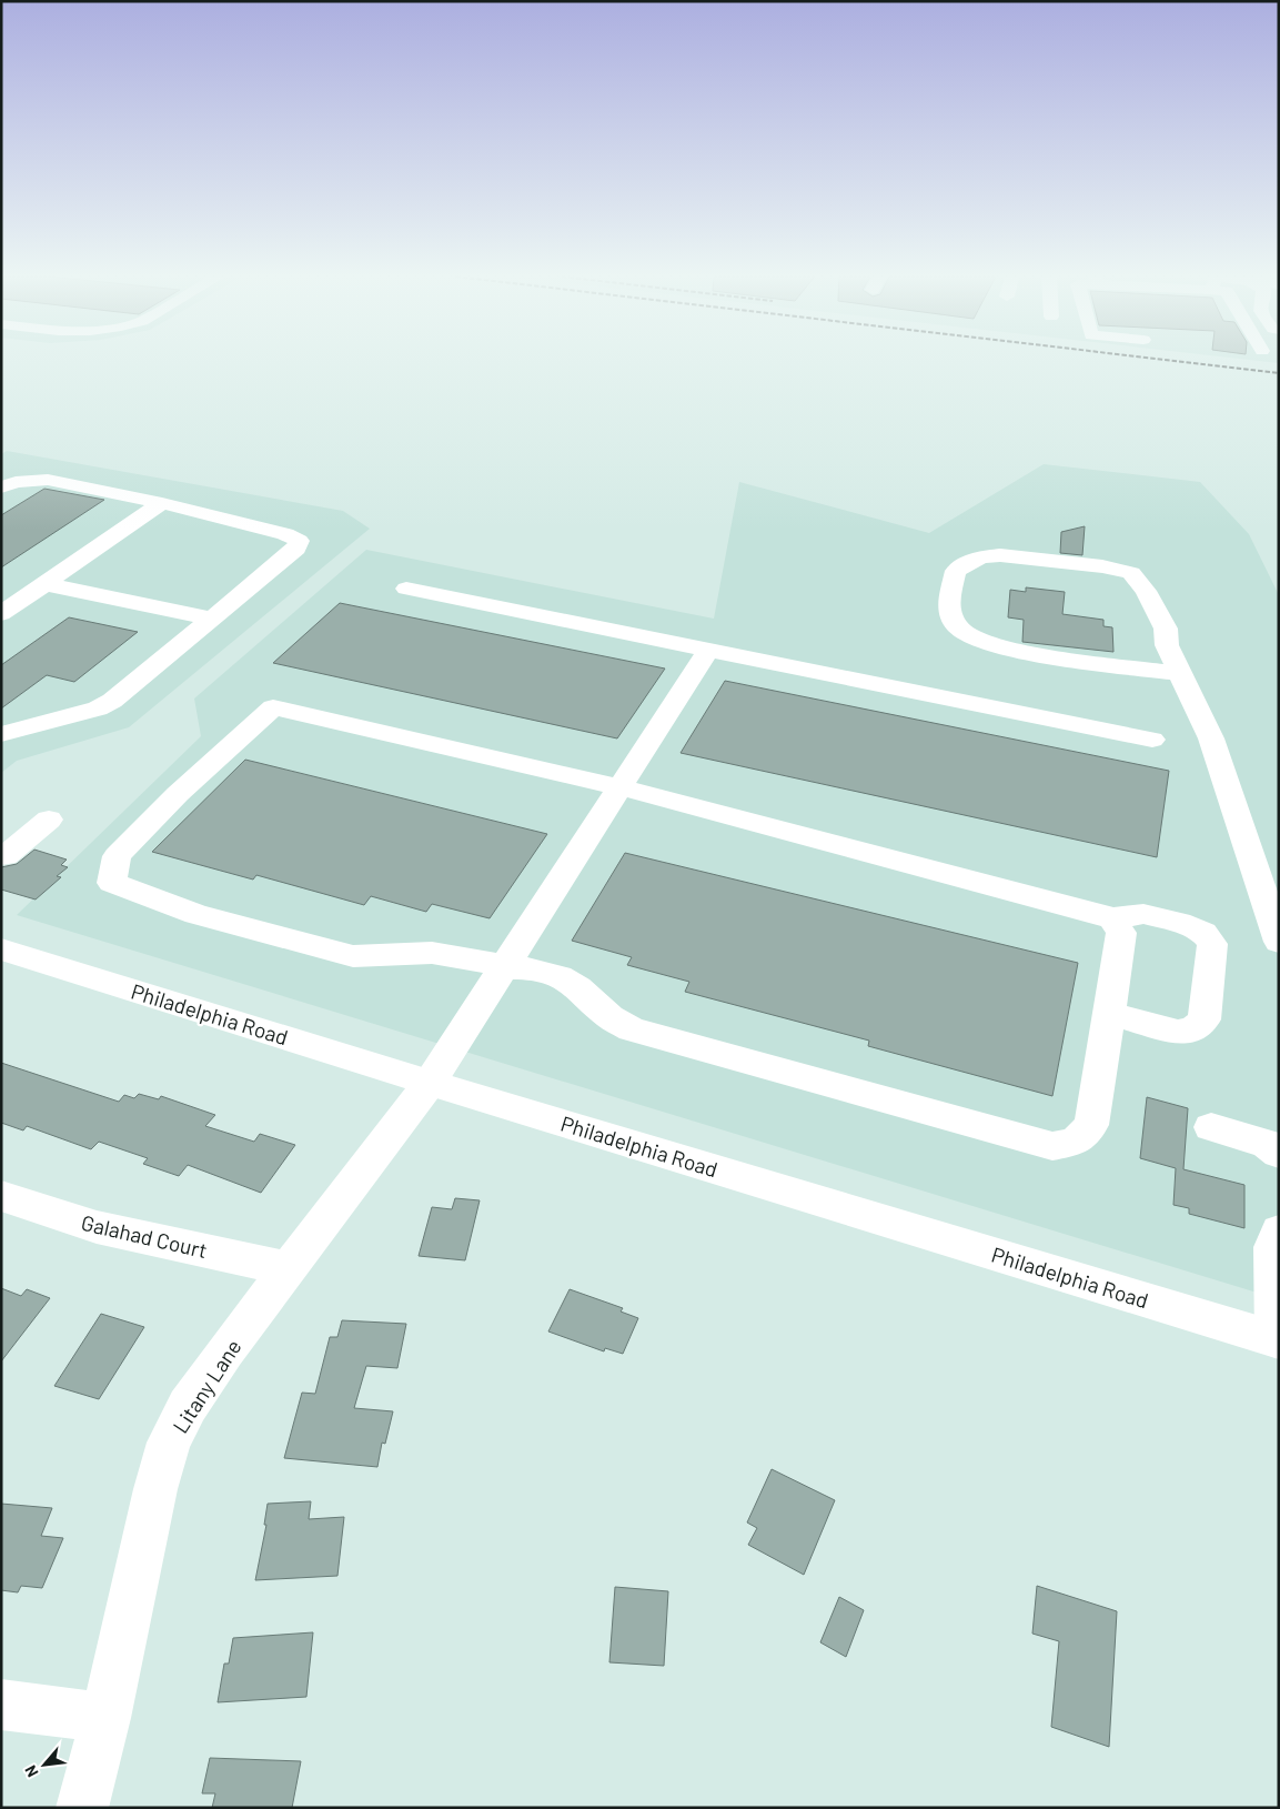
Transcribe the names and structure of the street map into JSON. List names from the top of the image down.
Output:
{
  "streets": {
    "main road": ["Philadelphia Road", "Galahad Court", "Litany Lane"]
  },
  "crossings": [
    ["Philadelphia Road", "Litany Lane"],
    ["Galahad Court", "Litany Lane"]
  ],
  "north": "bottom left"
}
